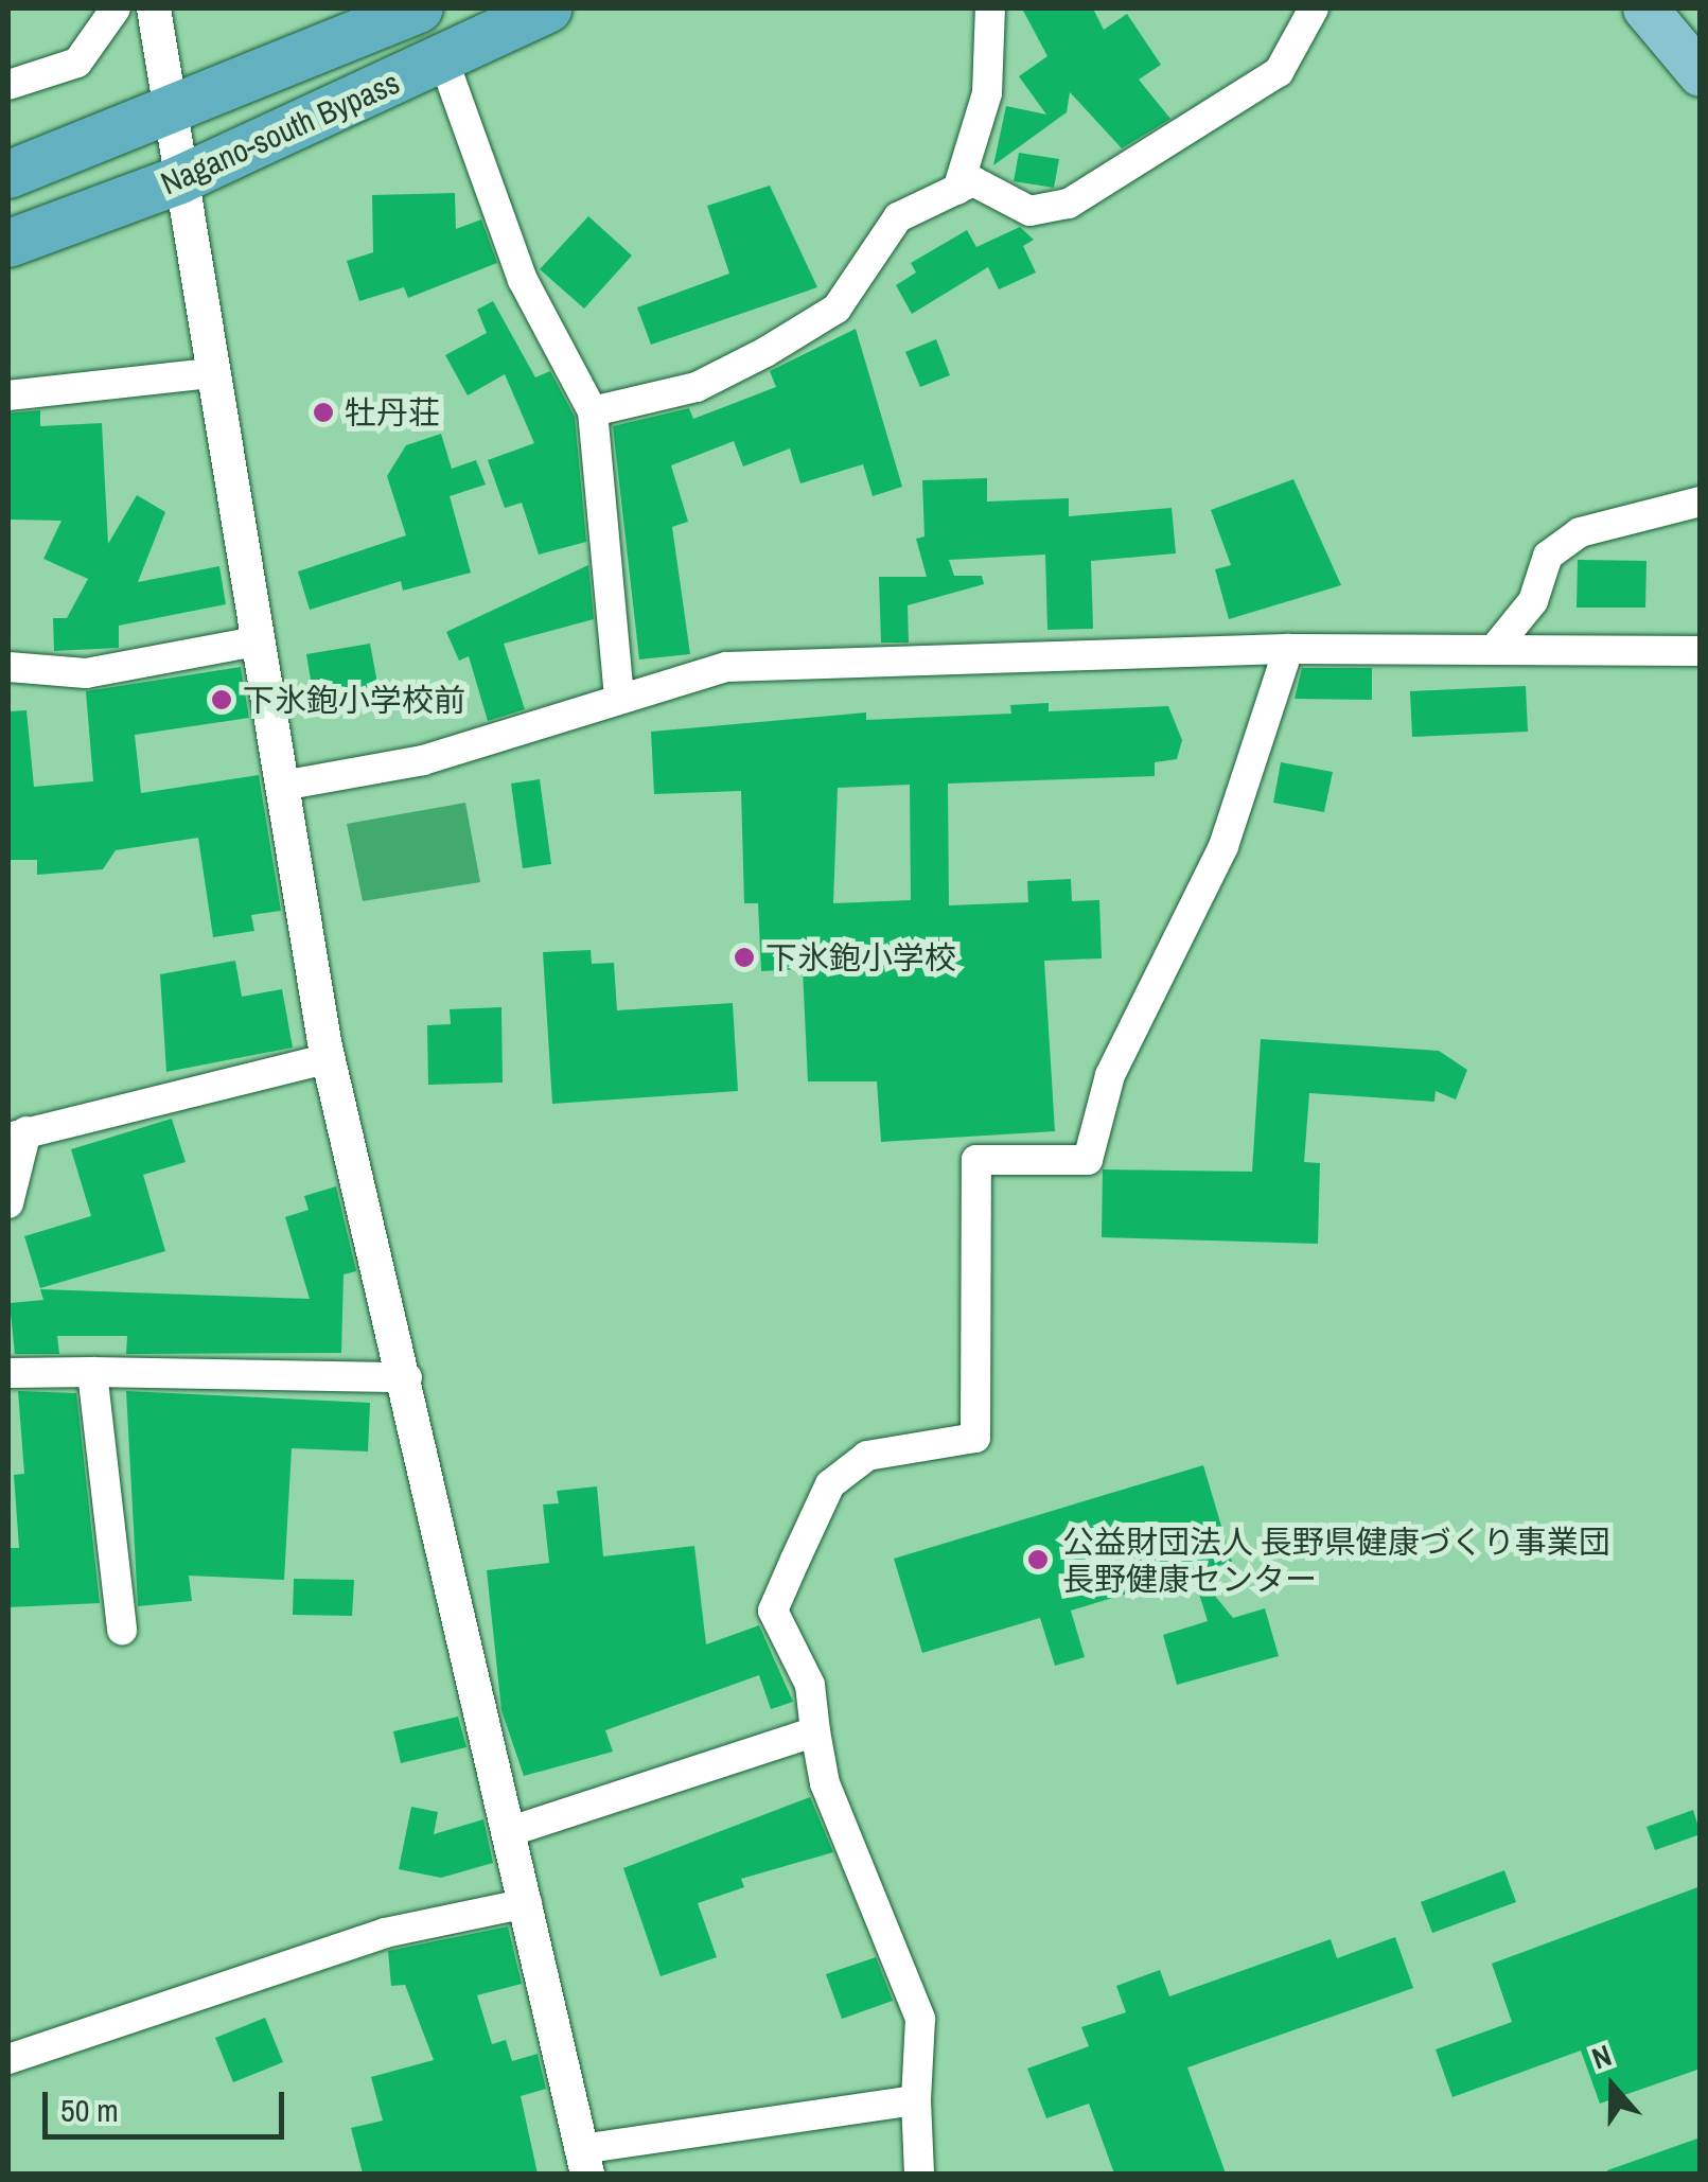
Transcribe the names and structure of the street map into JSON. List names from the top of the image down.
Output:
{
  "streets": {
    "highway": ["Nagano-south Bypass"]
  },
  "places": [
    "牡丹荘",
    "下氷鉋小学校前",
    "下氷鉋小学校",
    "公益財団法人 長野県健康づくり事業団 長野健康センター"
  ],
  "scale_bar": "50 m",
  "north": "top"
}
